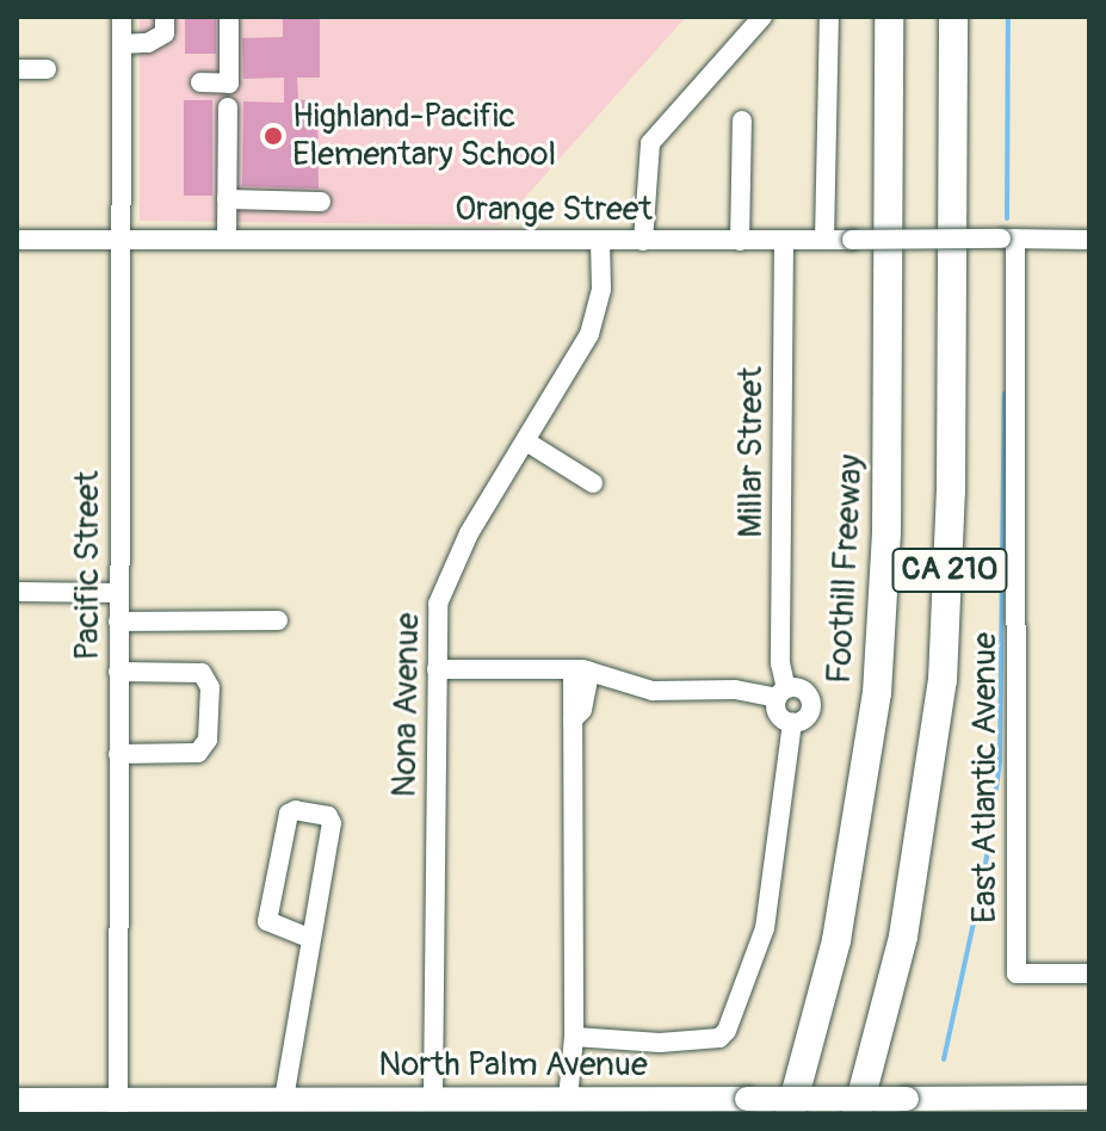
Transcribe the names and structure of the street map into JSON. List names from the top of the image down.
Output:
{
  "streets": {
    "highway": ["Foothill Freeway", "CA 210"],
    "main road": ["North Palm Avenue"],
    "street": [
      "Orange Street",
      "Millar Street",
      "Pacific Street",
      "Nona Avenue",
      "East Atlantic Avenue"
    ]
  },
  "crossings": [
    ["Orange Street", "Millar Street"],
    ["Orange Street", "Pacific Street"],
    ["Orange Street", "Nona Avenue"],
    ["Orange Street", "East Atlantic Avenue"],
    ["Pacific Street", "North Palm Avenue"],
    ["Nona Avenue", "North Palm Avenue"]
  ],
  "places": ["Highland-Pacific Elementary School"]
}
